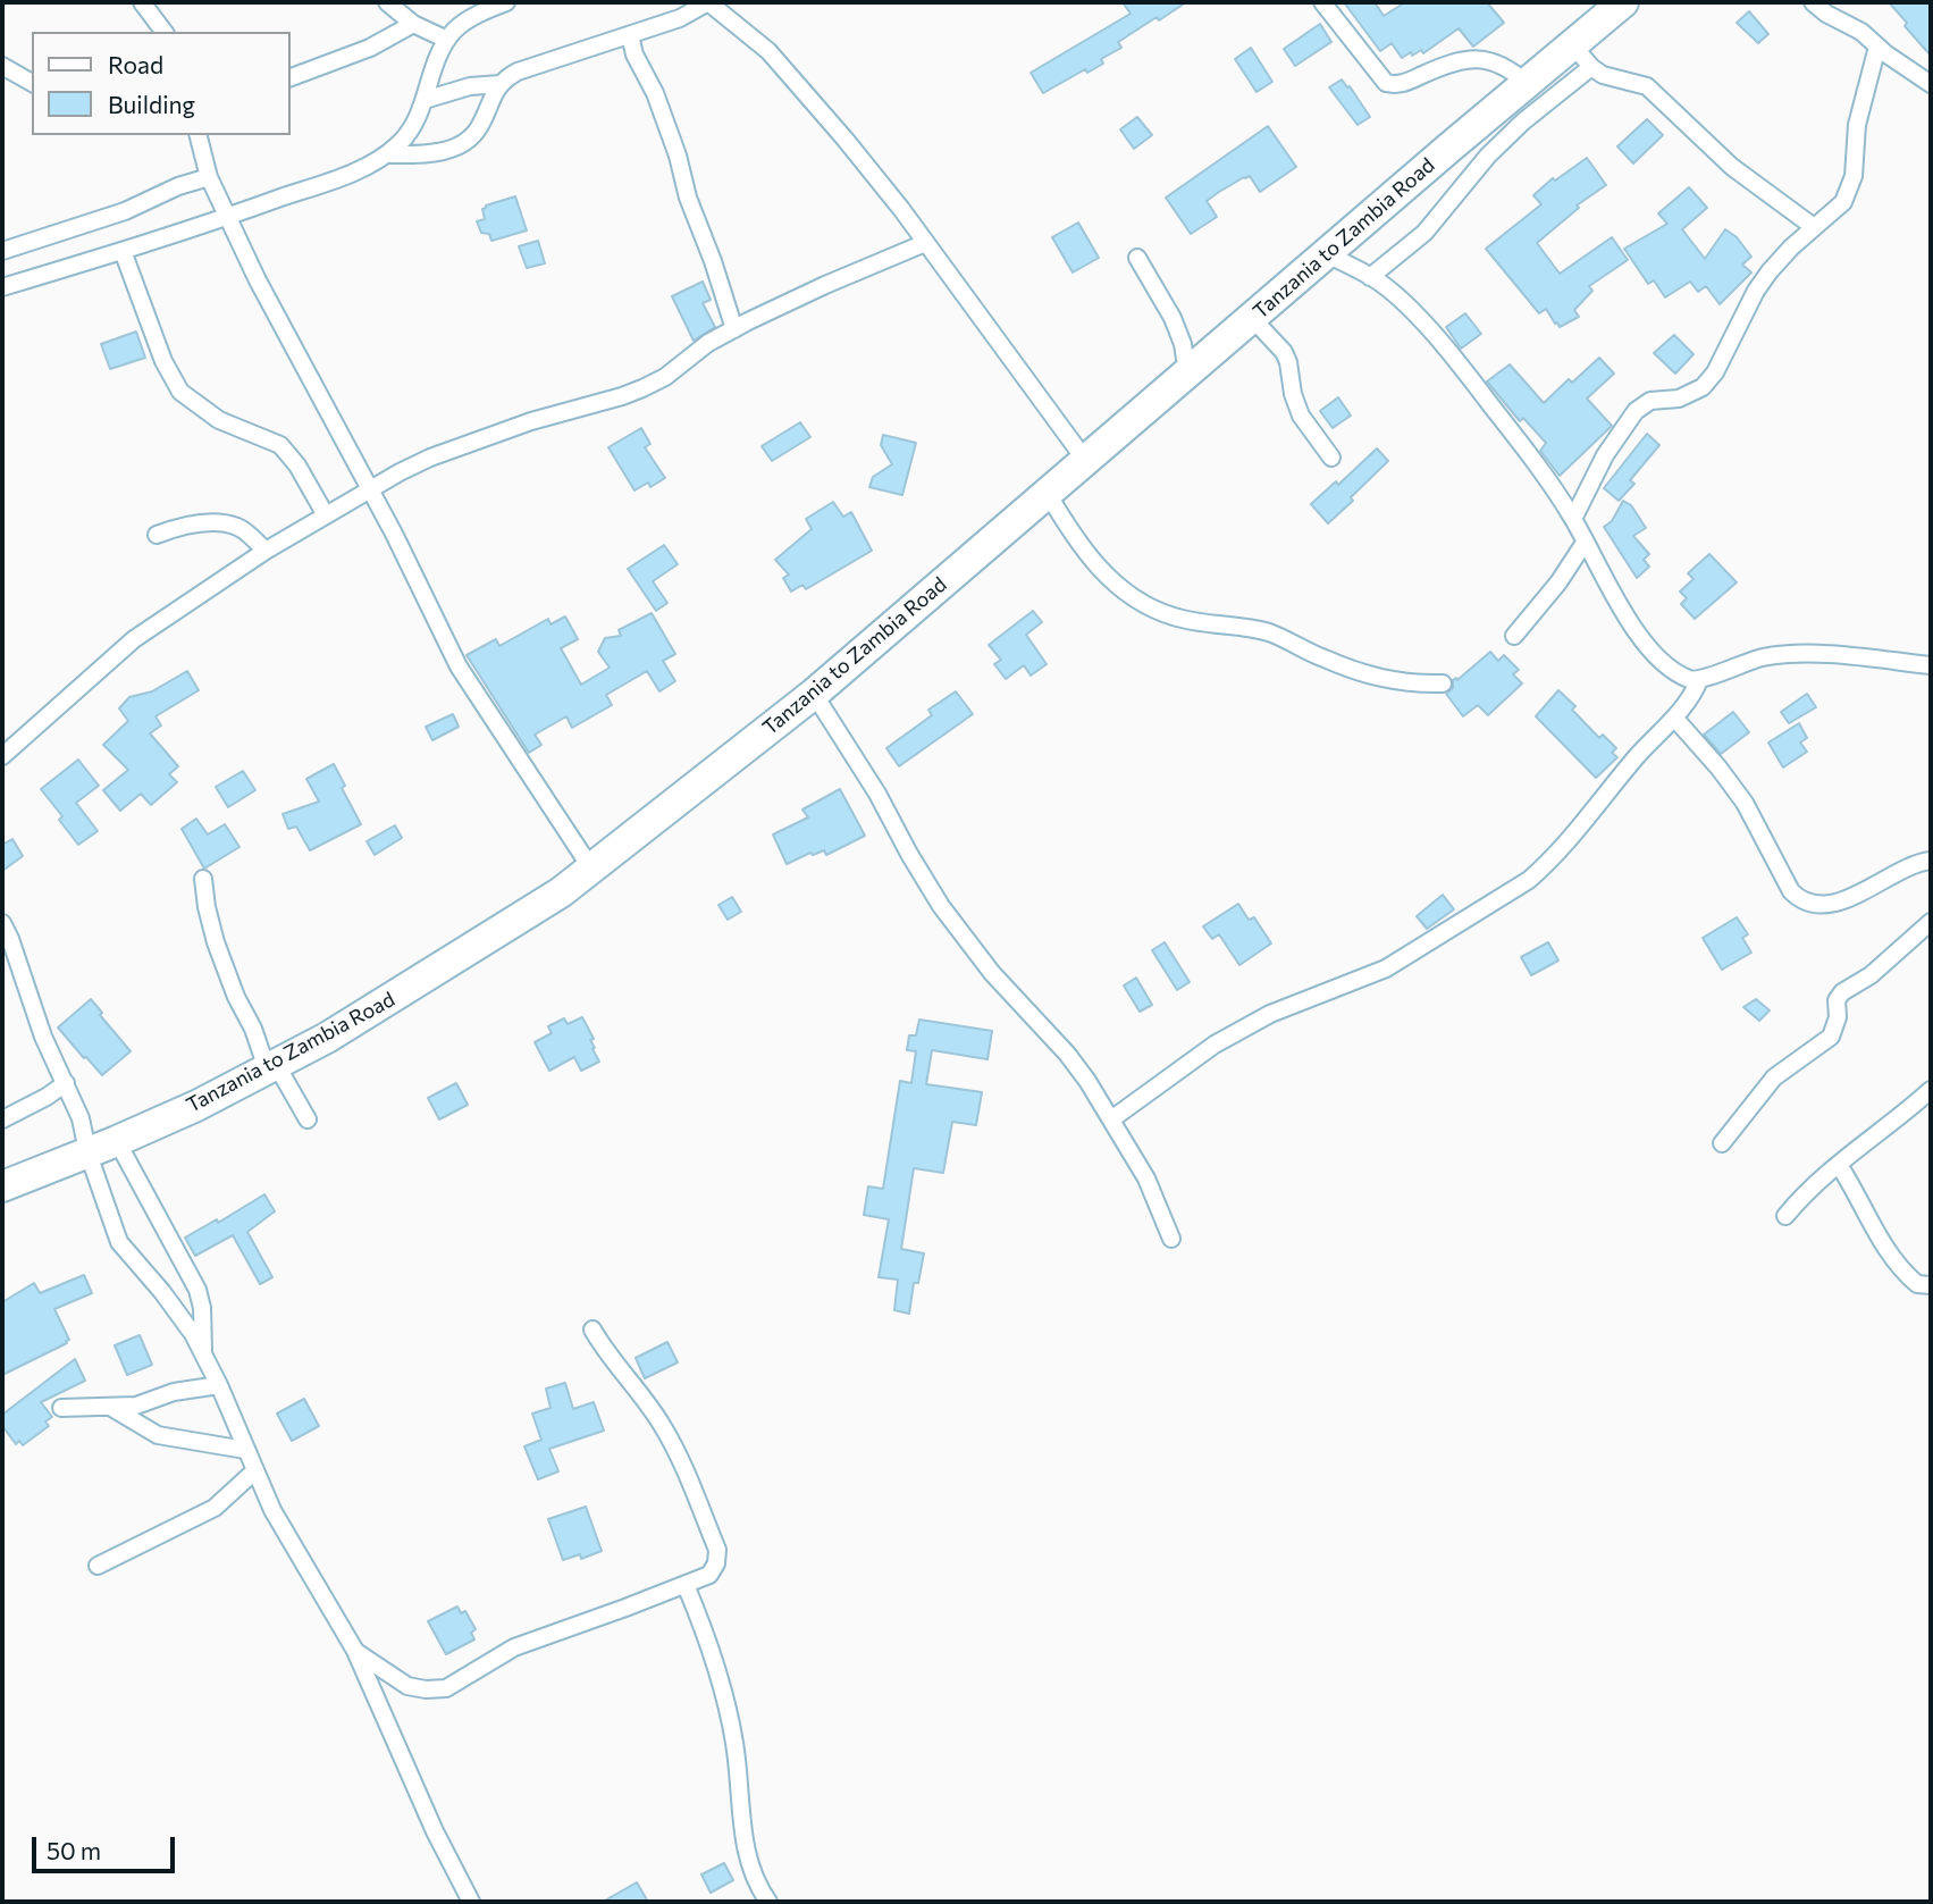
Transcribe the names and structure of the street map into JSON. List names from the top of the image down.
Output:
{
  "streets": {
    "highway": ["Tanzania to Zambia Road"]
  },
  "legend": ["Road", "Building"],
  "scale_bar": "50 m"
}
